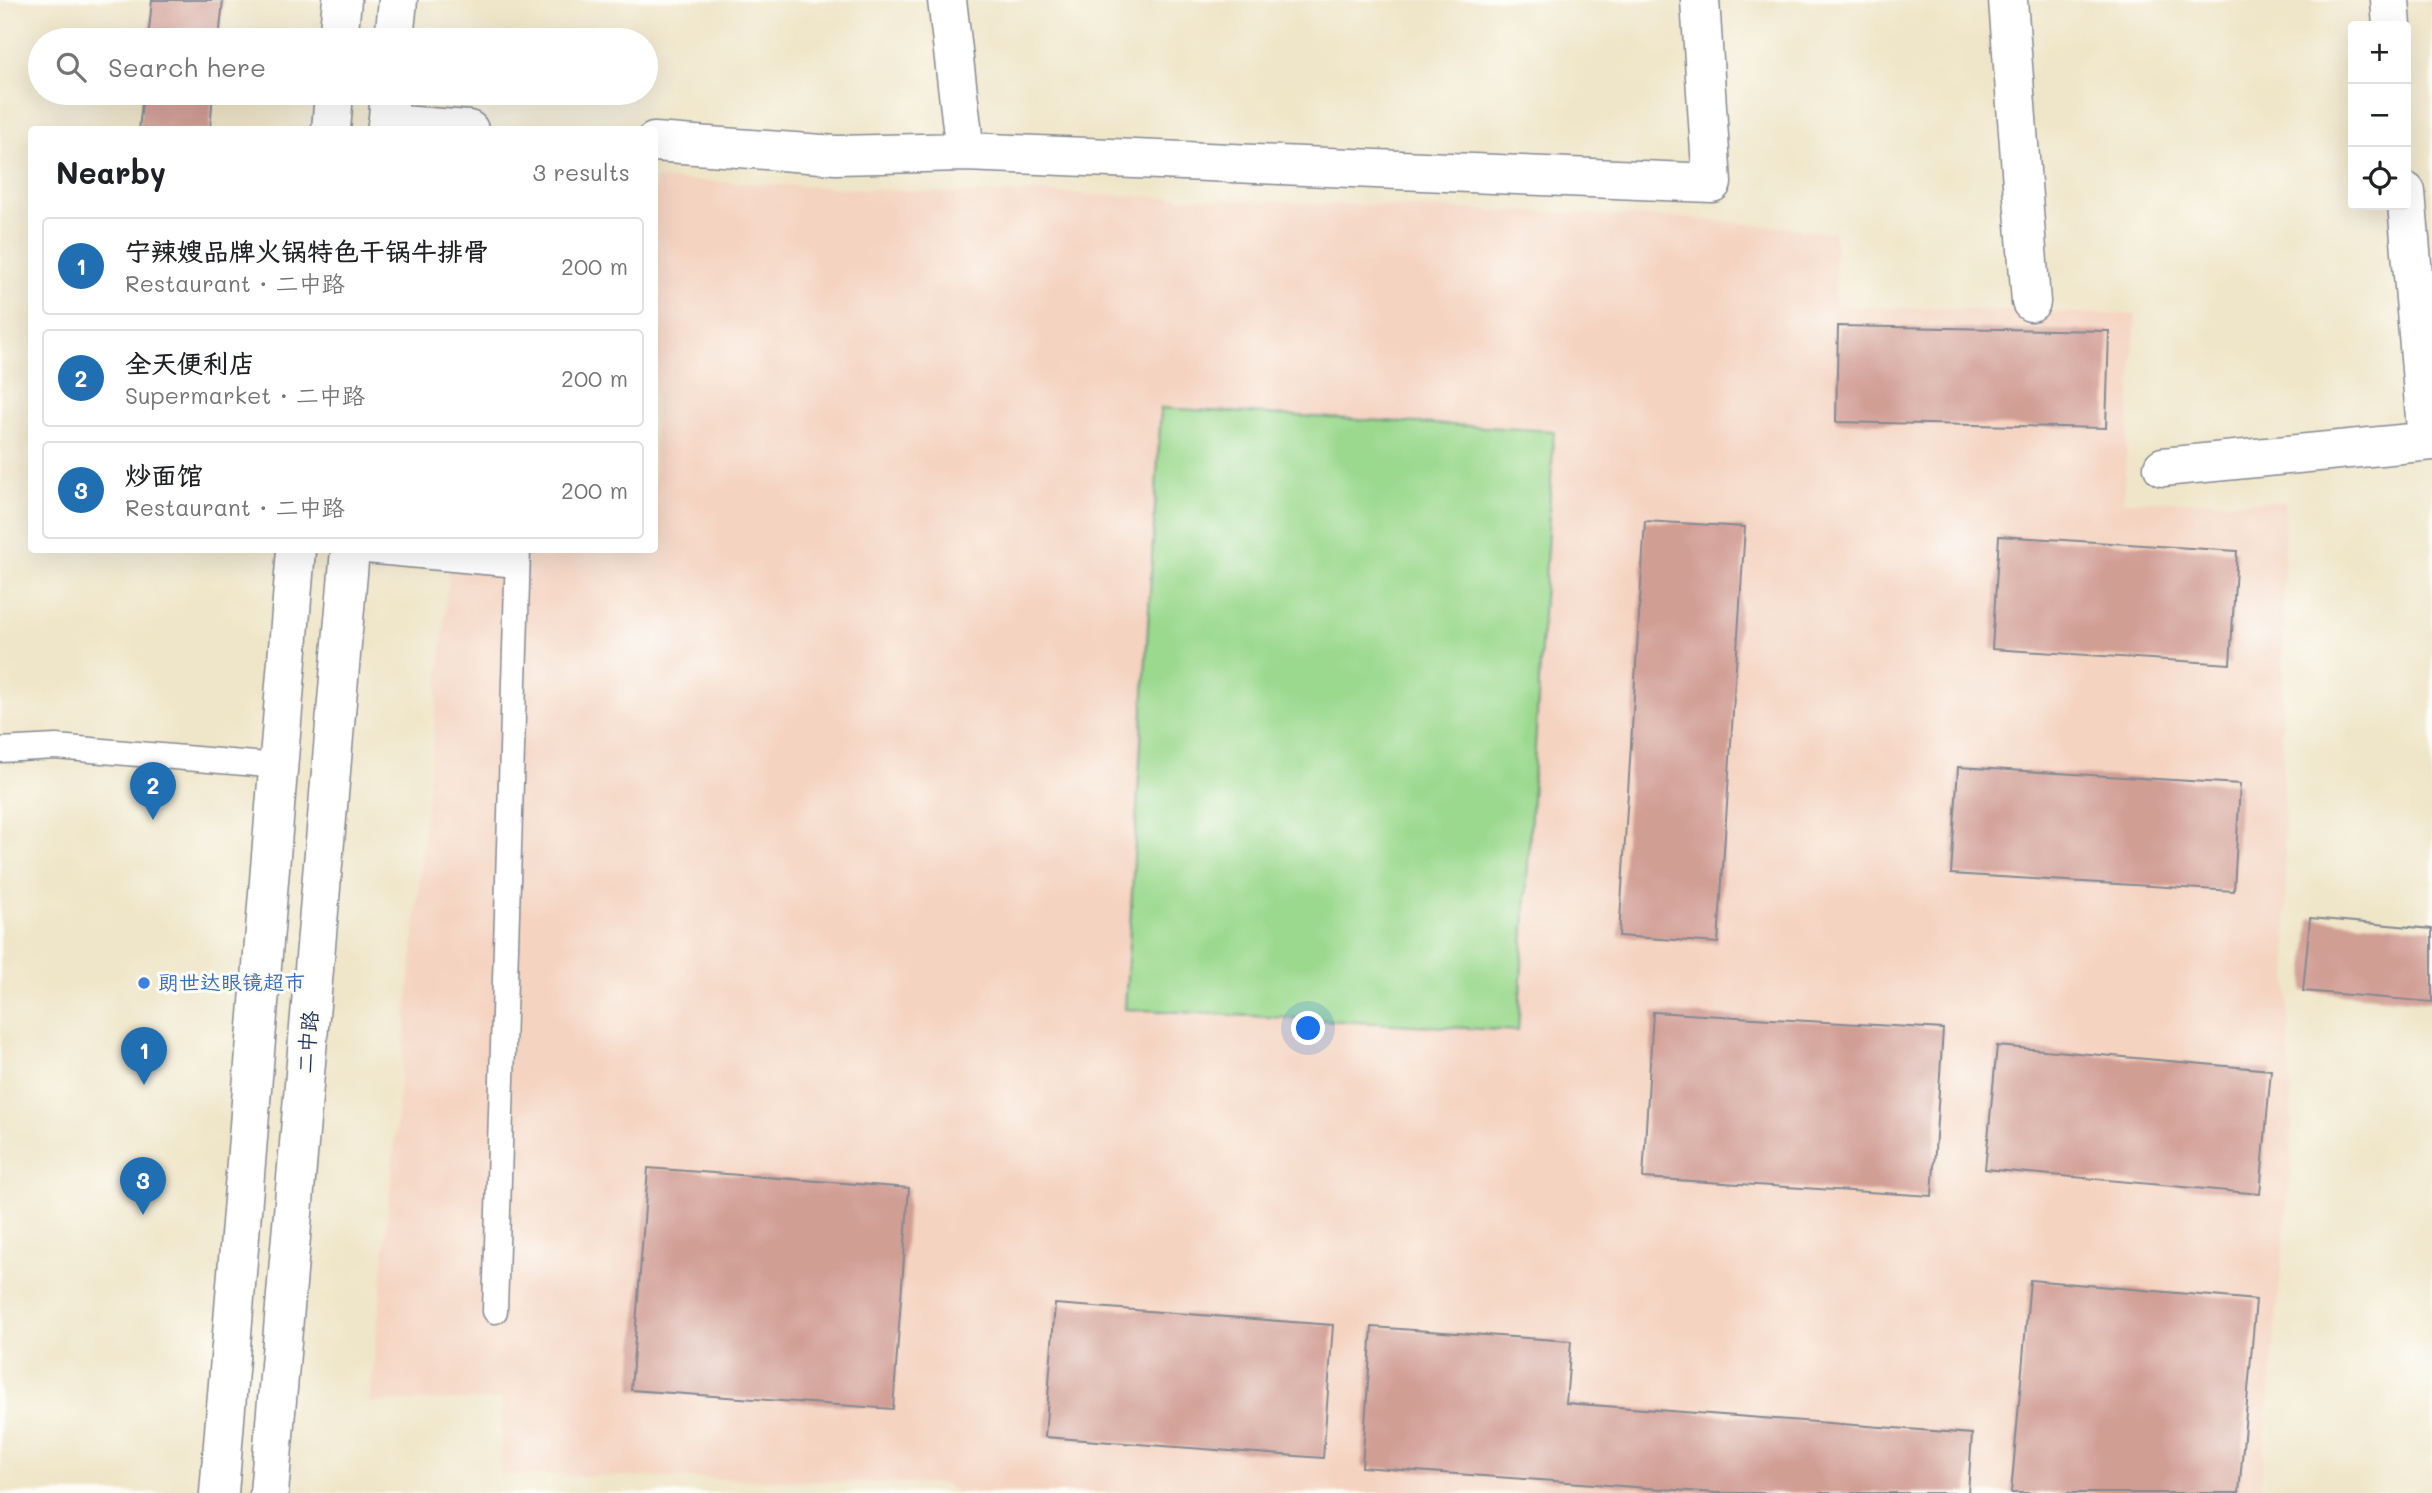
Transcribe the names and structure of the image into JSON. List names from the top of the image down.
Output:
{
  "streets": {
    "street": ["二中路"]
  },
  "places": ["朗世达眼镜超市"],
  "page": {
    "map_buttons": ["+", "−"],
    "search": "Search here",
    "heading": ["Nearby", "3 results"],
    "list": [
      {
        "mark": "1",
        "name": "宁辣嫂品牌火锅特色干锅牛排骨",
        "note": "Restaurant · 二中路",
        "value": "200 m"
      },
      {
        "mark": "2",
        "name": "全天便利店",
        "note": "Supermarket · 二中路",
        "value": "200 m"
      },
      {
        "mark": "3",
        "name": "炒面馆",
        "note": "Restaurant · 二中路",
        "value": "200 m"
      }
    ],
    "pins": ["2", "1", "3"]
  }
}
